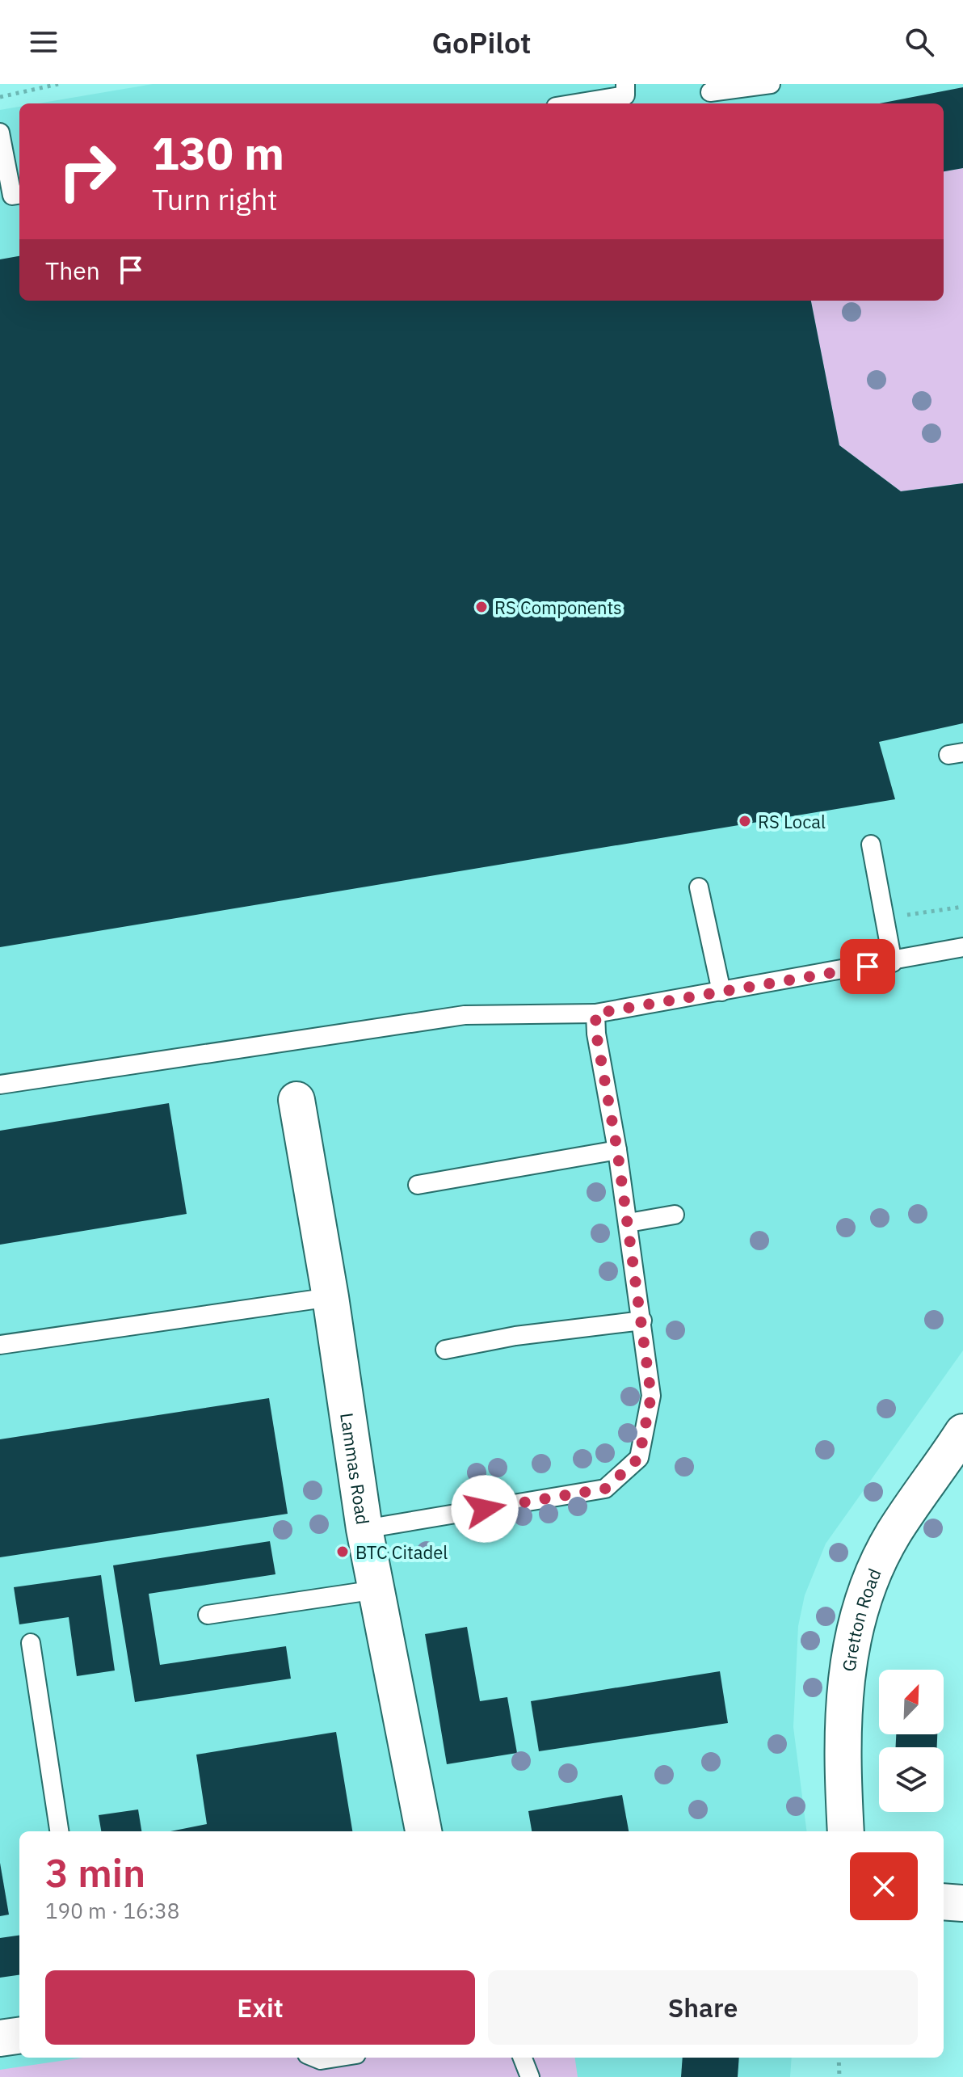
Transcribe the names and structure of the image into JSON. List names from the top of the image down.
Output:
{
  "streets": {
    "street": ["Lammas Road", "Gretton Road"]
  },
  "places": ["RS Components", "RS Local", "BTC Citadel"],
  "north": "top right",
  "page": {
    "header": "GoPilot",
    "turn": ["130 m", "Turn right"],
    "then": "Then",
    "heading": ["3 min", "190 m · 16:38"],
    "buttons": ["Exit", "Share"]
  }
}
